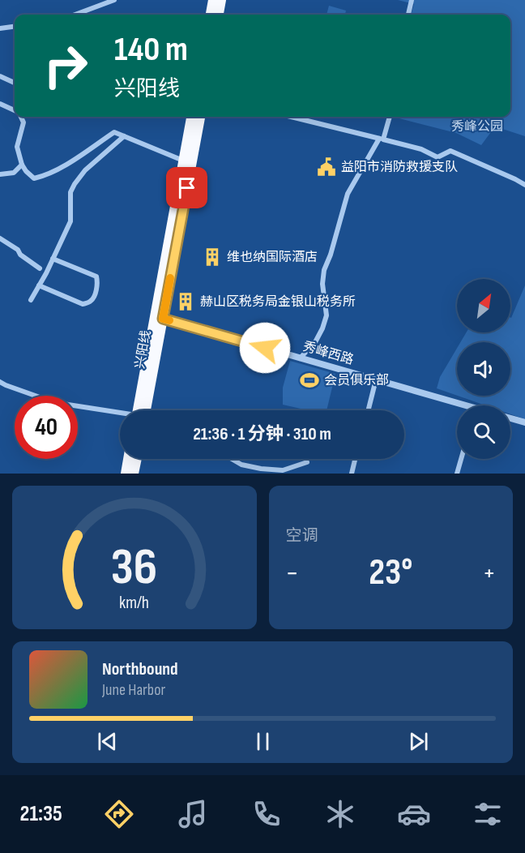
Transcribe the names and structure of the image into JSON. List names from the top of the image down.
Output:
{
  "streets": {
    "highway": ["兴阳线"],
    "street": ["秀峰西路"]
  },
  "crossings": [
    ["兴阳线", "秀峰西路"]
  ],
  "parks": ["秀峰公园"],
  "places": {
    "public building": ["益阳市消防救援支队"],
    "building": ["维也纳国际酒店", "赫山区税务局金银山税务所"],
    "sports": ["会员俱乐部"]
  },
  "north": "top right",
  "page": {
    "turn": ["140 m", "兴阳线"],
    "limit": "40",
    "trip": "21:36 · 1 分钟 · 310 m",
    "tile": "空调",
    "heat": ["−", "23°", "+"],
    "song": ["Northbound", "June Harbor"],
    "tabs": "21:35",
    "gauge": ["36", "km/h"]
  }
}
